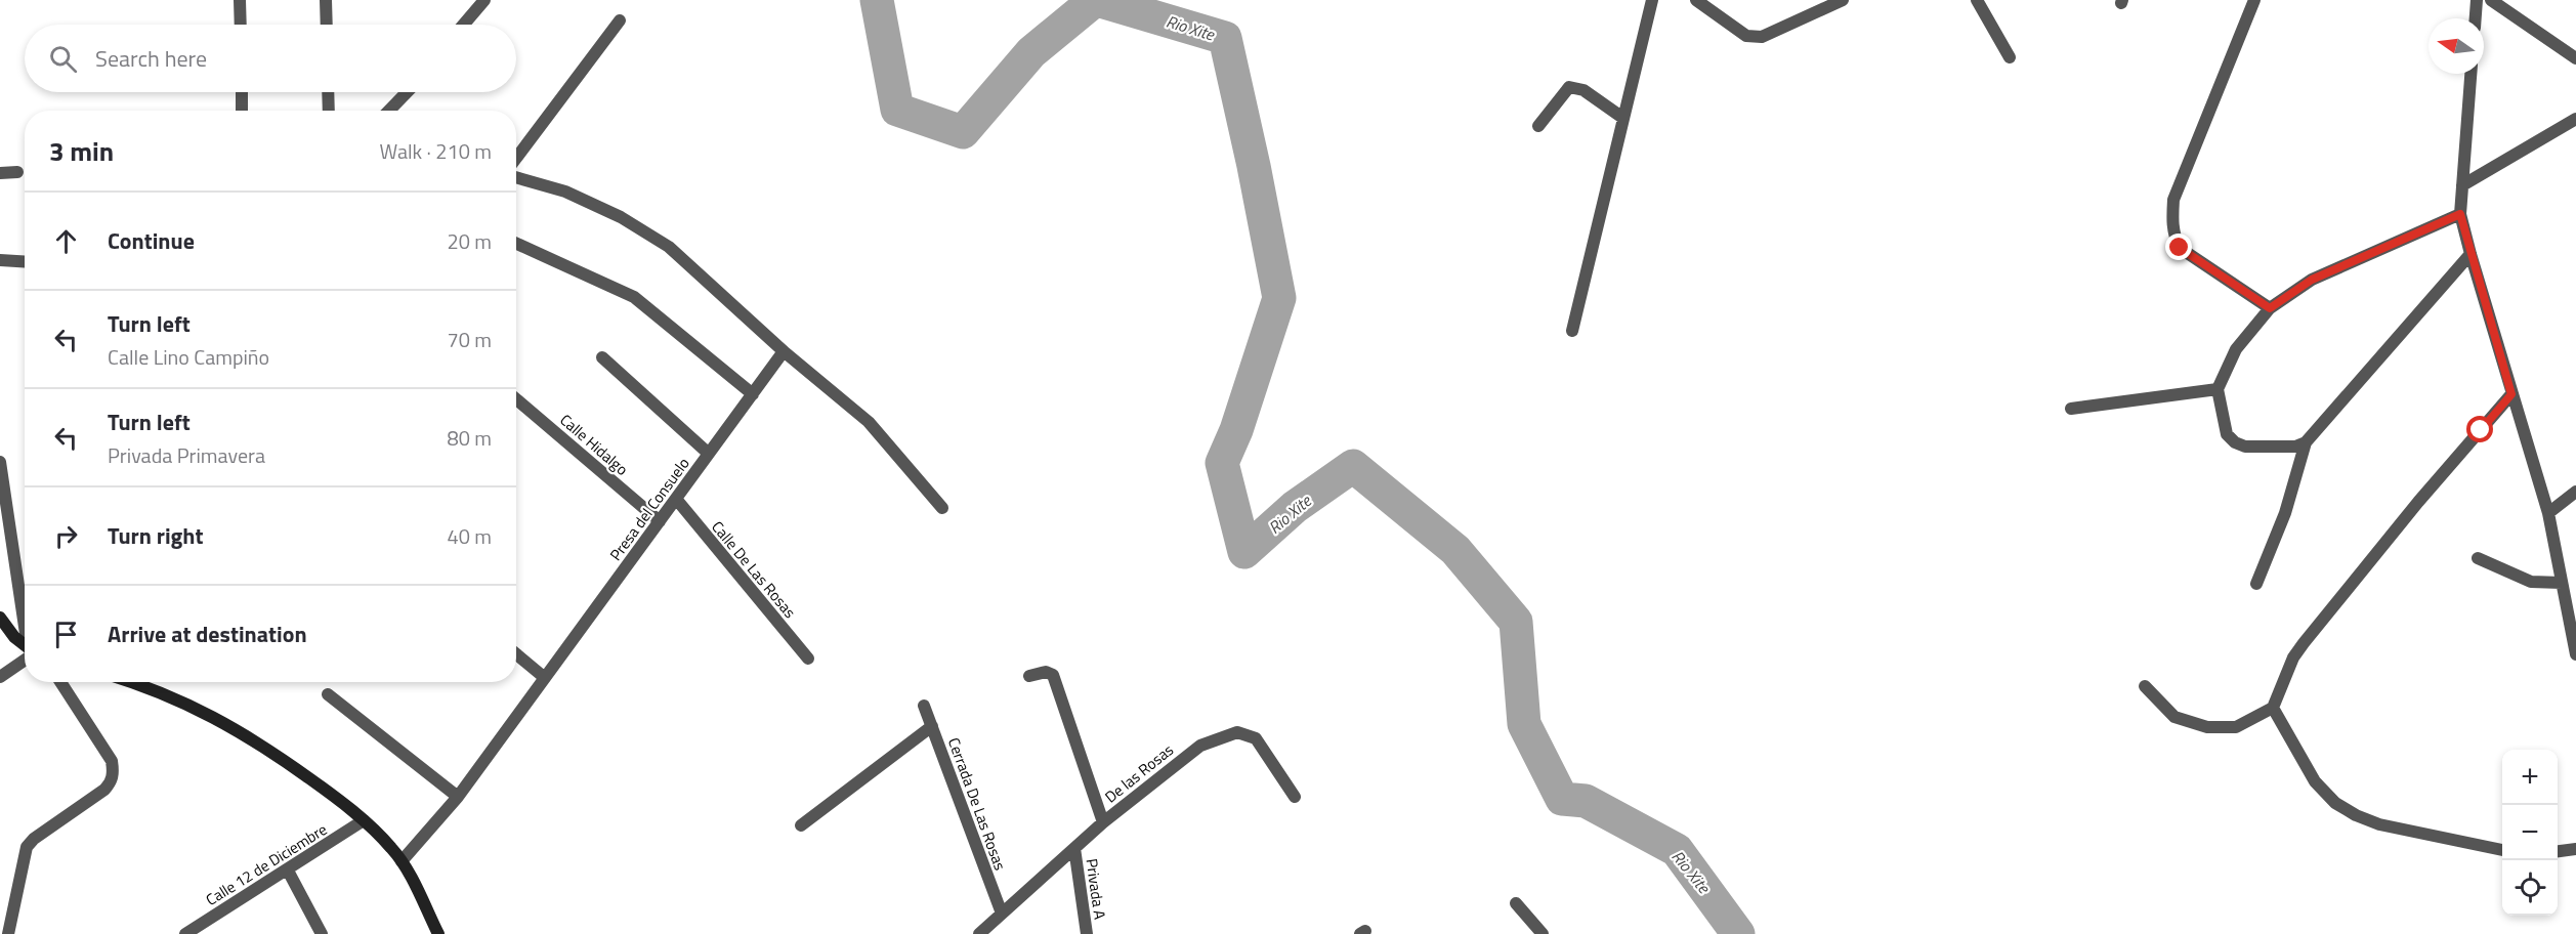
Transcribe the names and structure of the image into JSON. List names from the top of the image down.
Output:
{
  "streets": {
    "street": [
      "Calle Hidalgo",
      "Presa del Consuelo",
      "Calle De Las Rosas",
      "De las Rosas",
      "Cerrada De Las Rosas",
      "Calle 12 de Diciembre",
      "Privada A"
    ]
  },
  "crossings": [
    ["Calle Hidalgo", "Presa del Consuelo"],
    ["Presa del Consuelo", "Calle De Las Rosas"],
    ["De las Rosas", "Cerrada De Las Rosas"],
    ["De las Rosas", "Privada A"]
  ],
  "water": ["Rio Xite"],
  "north": "left",
  "page": {
    "search": "Search here",
    "heading": ["3 min", "Walk · 210 m"],
    "list": [
      ["Continue", "20 m"],
      ["Turn left", "Calle Lino Campiño", "70 m"],
      ["Turn left", "Privada Primavera", "80 m"],
      ["Turn right", "40 m"],
      "Arrive at destination"
    ],
    "map_buttons": ["+", "−"]
  }
}
